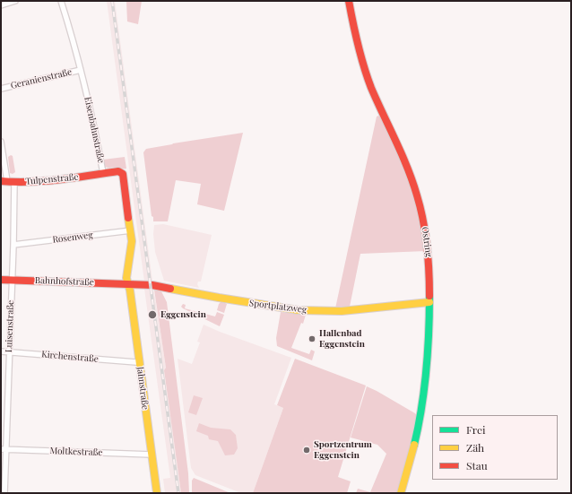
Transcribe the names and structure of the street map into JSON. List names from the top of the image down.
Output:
{
  "streets": {
    "street": [
      "Geranienstraße",
      "Eisenbahnstraße",
      "Tulpenstraße",
      "Rosenweg",
      "Ostring",
      "Bahnhofstraße",
      "Sportplatzweg",
      "Luisenstraße",
      "Kirchenstraße",
      "Jahnstraße",
      "Moltkestraße"
    ]
  },
  "crossings": [
    ["Geranienstraße", "Eisenbahnstraße"],
    ["Eisenbahnstraße", "Tulpenstraße"],
    ["Eisenbahnstraße", "Rosenweg"],
    ["Eisenbahnstraße", "Bahnhofstraße"],
    ["Eisenbahnstraße", "Sportplatzweg"],
    ["Eisenbahnstraße", "Jahnstraße"],
    ["Tulpenstraße", "Luisenstraße"],
    ["Rosenweg", "Luisenstraße"],
    ["Ostring", "Sportplatzweg"],
    ["Bahnhofstraße", "Sportplatzweg"],
    ["Bahnhofstraße", "Luisenstraße"],
    ["Bahnhofstraße", "Jahnstraße"],
    ["Sportplatzweg", "Jahnstraße"],
    ["Luisenstraße", "Kirchenstraße"],
    ["Luisenstraße", "Moltkestraße"],
    ["Kirchenstraße", "Jahnstraße"],
    ["Jahnstraße", "Moltkestraße"]
  ],
  "places": ["Eggenstein", "Hallenbad Eggenstein", "Sportzentrum Eggenstein"],
  "legend": ["Frei", "Zäh", "Stau"]
}
